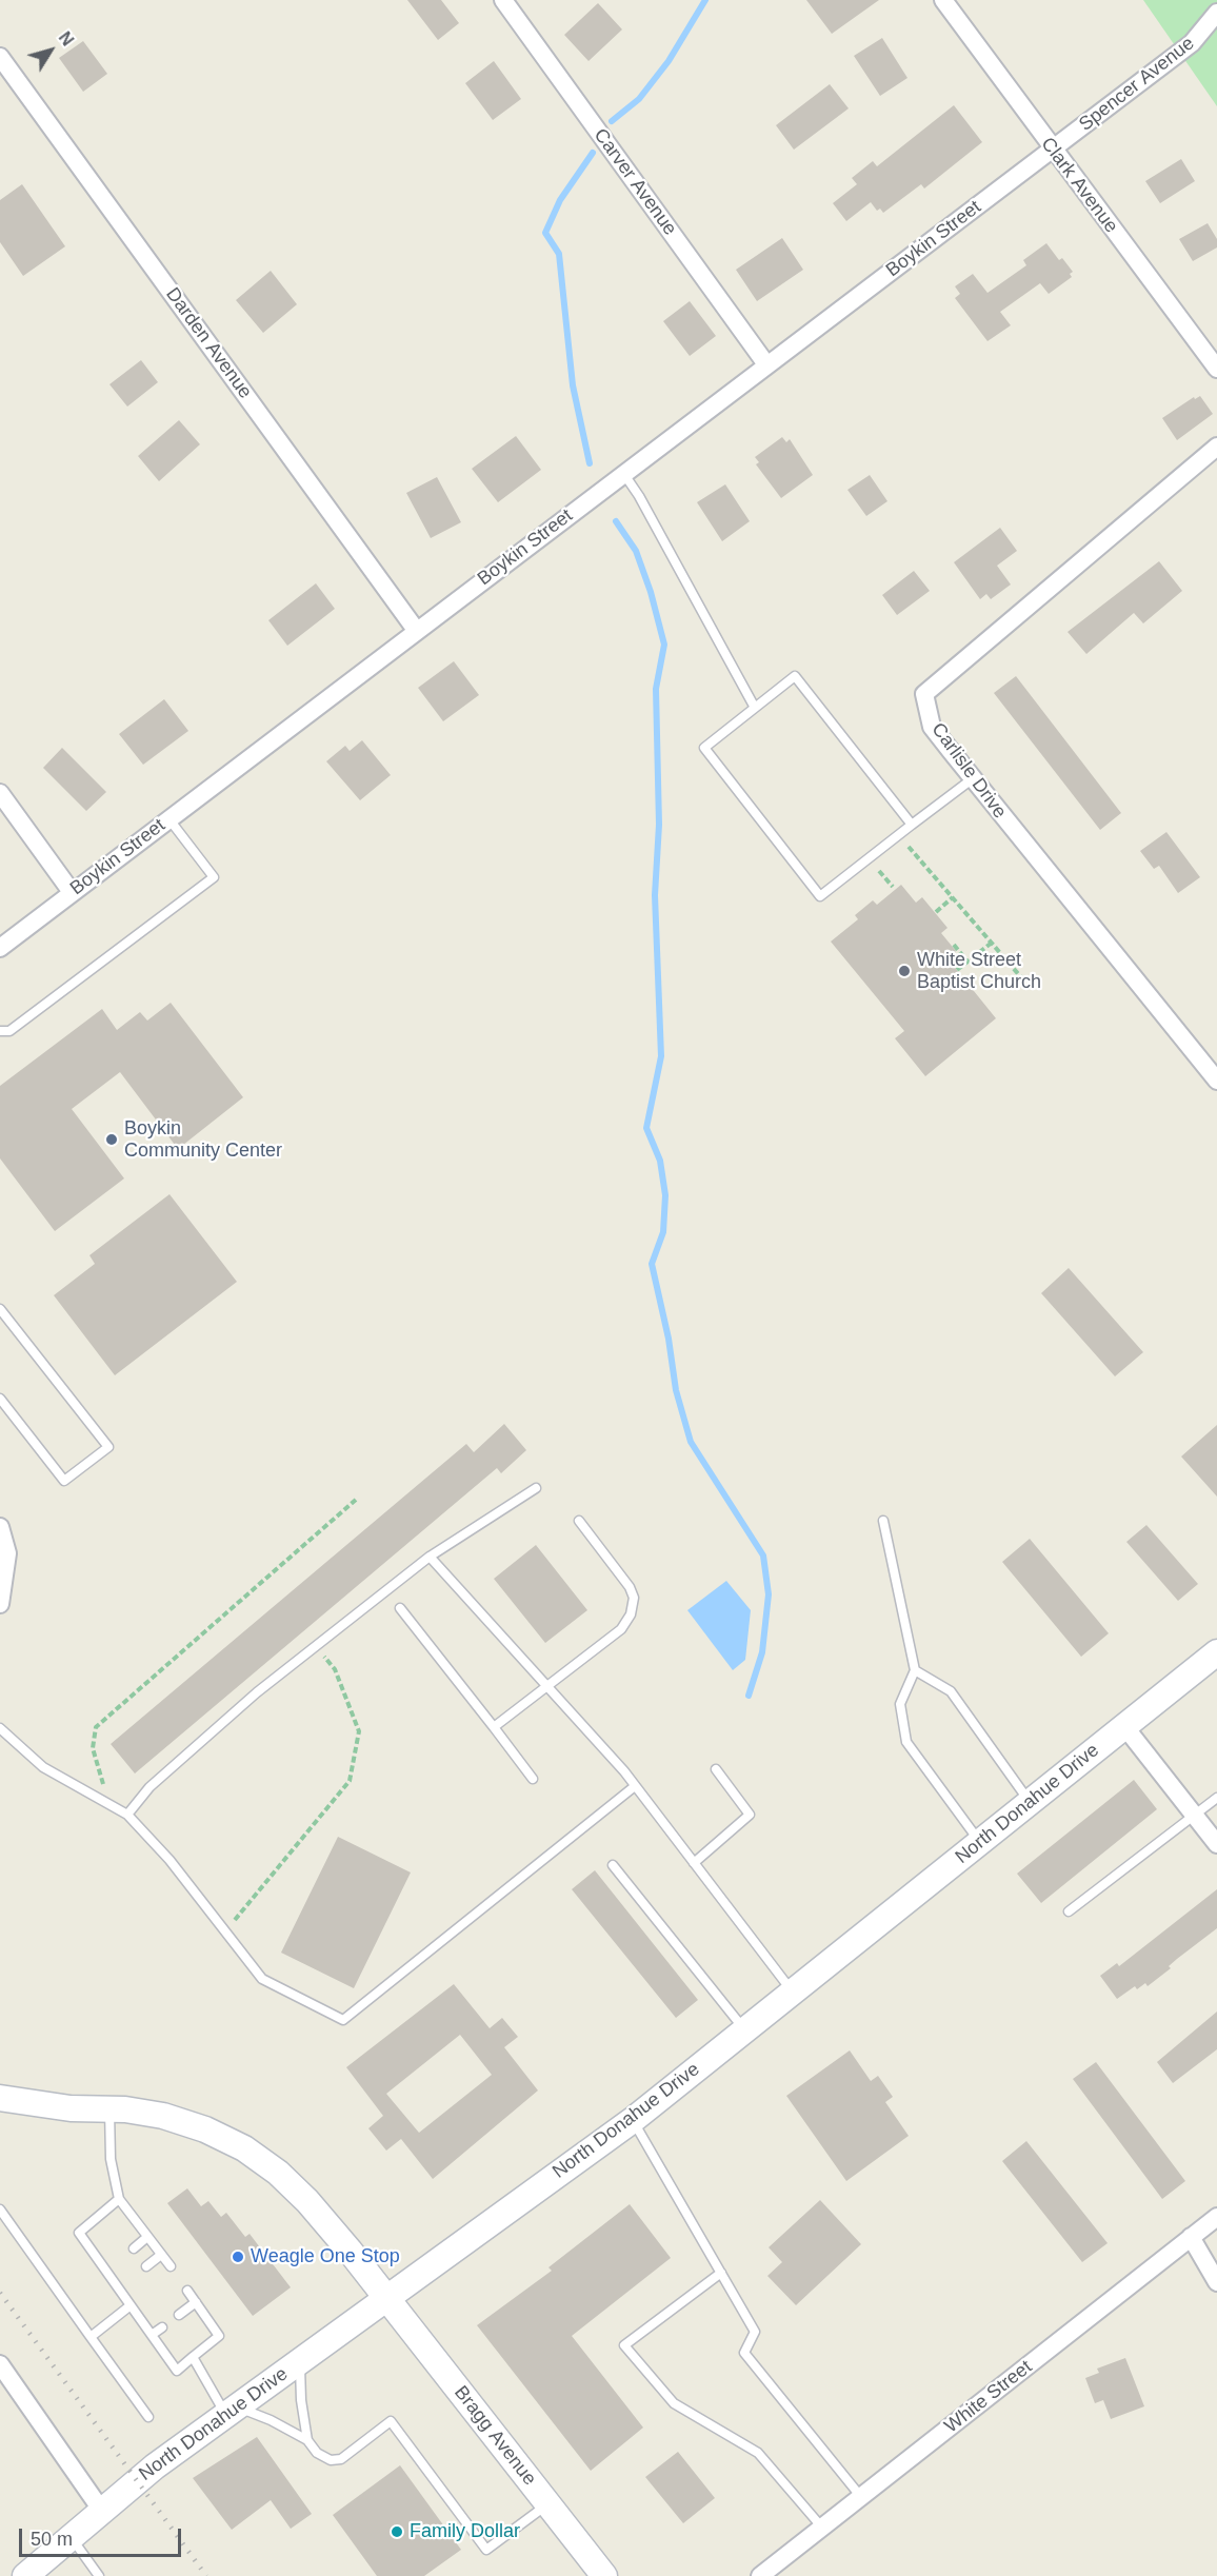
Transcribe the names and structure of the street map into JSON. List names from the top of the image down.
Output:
{
  "streets": {
    "main road": ["North Donahue Drive", "Bragg Avenue"],
    "street": [
      "Spencer Avenue",
      "Carver Avenue",
      "Clark Avenue",
      "Boykin Street",
      "Darden Avenue",
      "Carlisle Drive",
      "White Street"
    ]
  },
  "crossings": [
    ["Spencer Avenue", "Clark Avenue"],
    ["Spencer Avenue", "Boykin Street"],
    ["Carver Avenue", "Boykin Street"],
    ["Clark Avenue", "Boykin Street"],
    ["Boykin Street", "Darden Avenue"],
    ["North Donahue Drive", "Bragg Avenue"]
  ],
  "places": [
    "White Street Baptist Church",
    "Boykin Community Center",
    "Weagle One Stop",
    "Family Dollar"
  ],
  "scale_bar": "50 m",
  "north": "top right"
}
